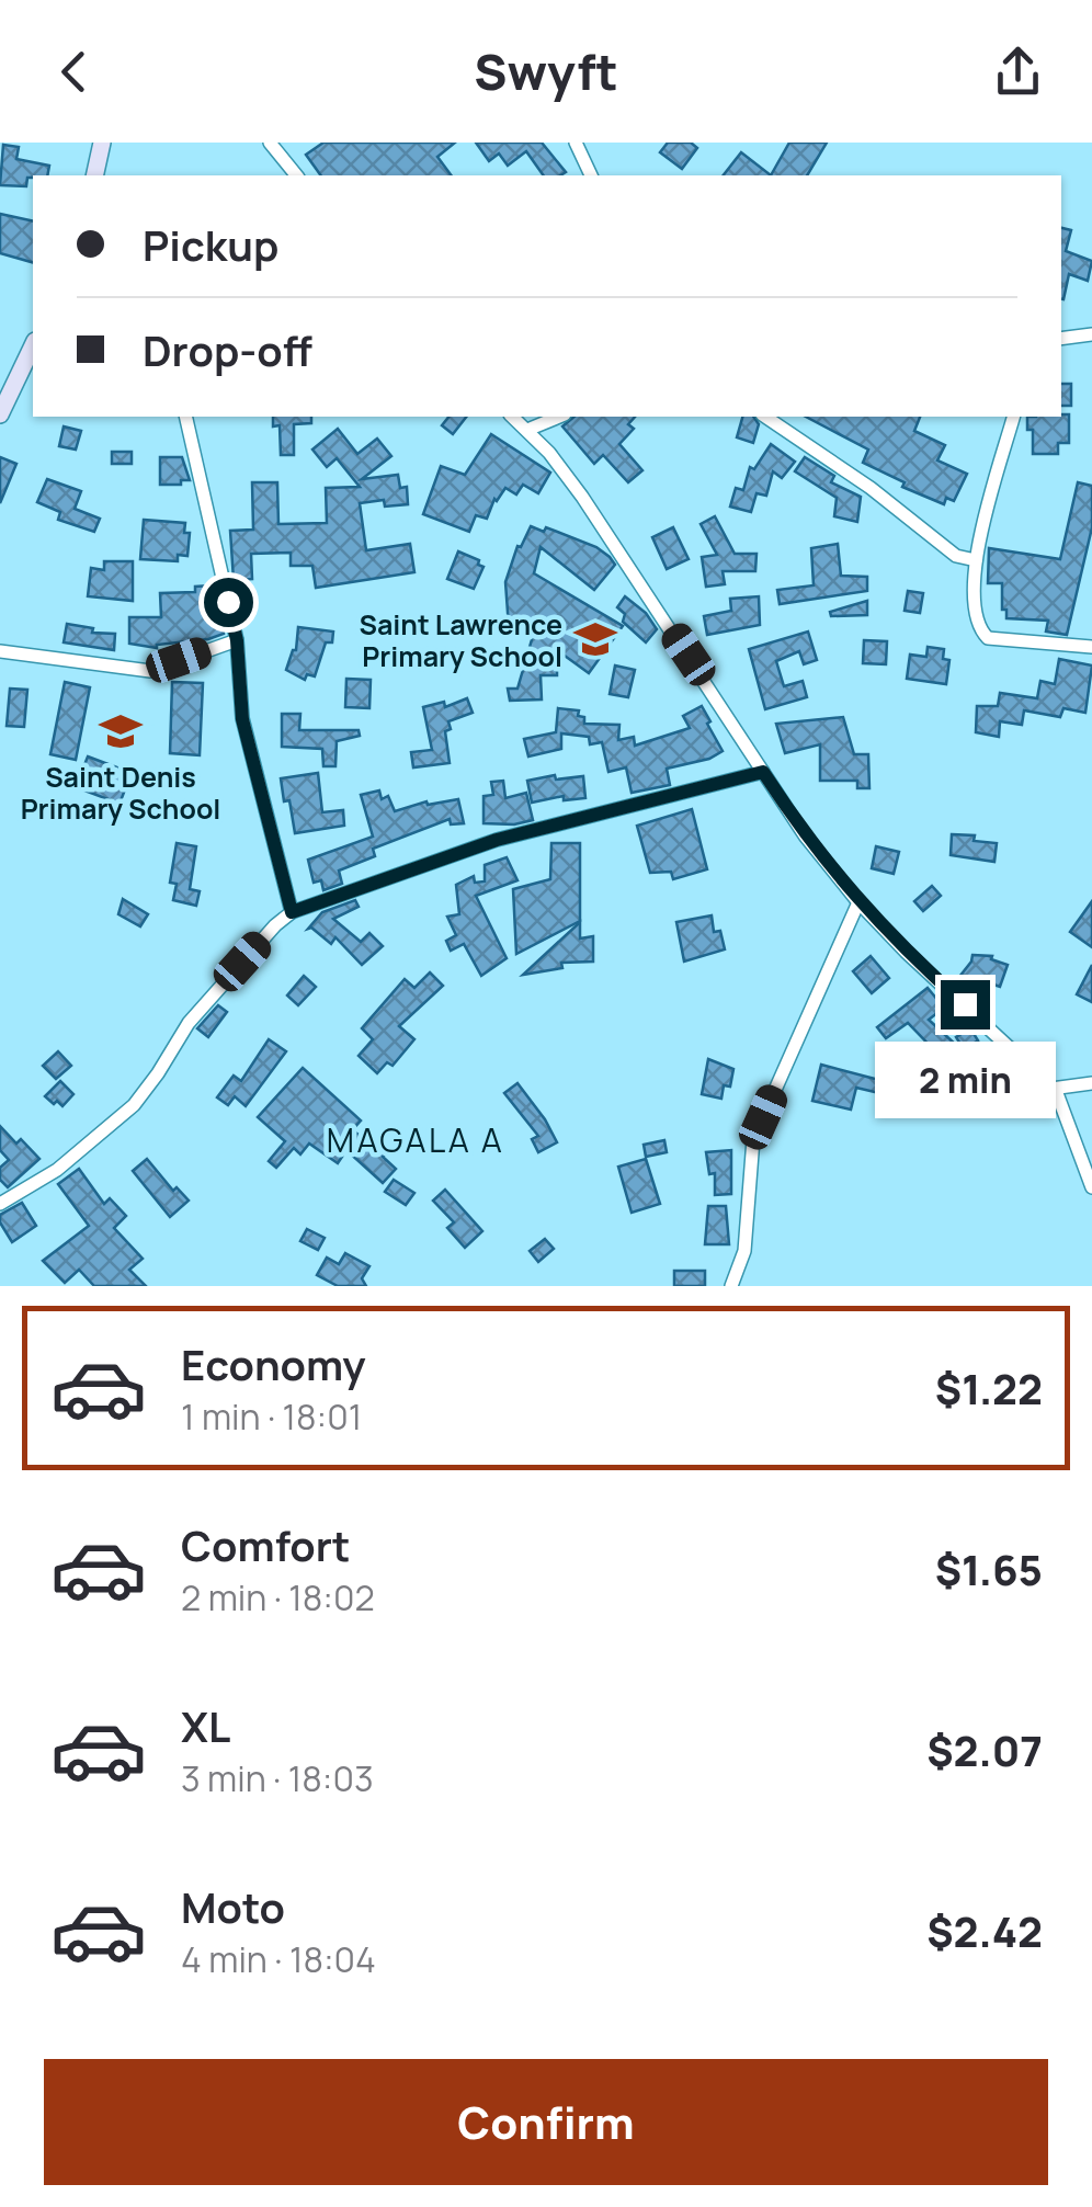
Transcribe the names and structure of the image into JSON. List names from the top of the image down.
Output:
{
  "districts": ["MAGALA A"],
  "places": {
    "school or university": ["Saint Lawrence Primary School", "Saint Denis Primary School"]
  },
  "page": {
    "header": "Swyft",
    "banner": ["Pickup", "Drop-off"],
    "bubble": "2 min",
    "list": [
      {
        "name": "Economy",
        "note": "1 min · 18:01",
        "value": "$1.22"
      },
      {
        "name": "Comfort",
        "note": "2 min · 18:02",
        "value": "$1.65"
      },
      {
        "name": "XL",
        "note": "3 min · 18:03",
        "value": "$2.07"
      },
      {
        "name": "Moto",
        "note": "4 min · 18:04",
        "value": "$2.42"
      }
    ],
    "buttons": "Confirm"
  }
}
